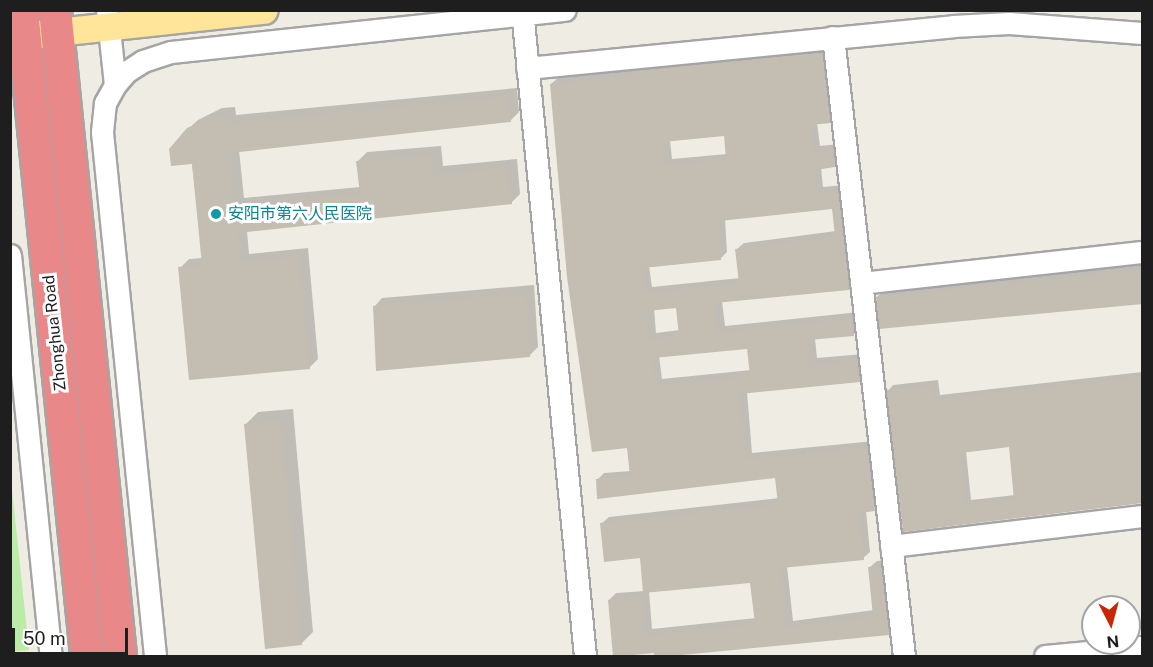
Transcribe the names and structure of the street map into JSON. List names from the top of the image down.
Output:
{
  "streets": {
    "highway": ["Zhonghua Road"]
  },
  "places": ["安阳市第六人民医院"],
  "scale_bar": "50 m",
  "north": "bottom"
}
